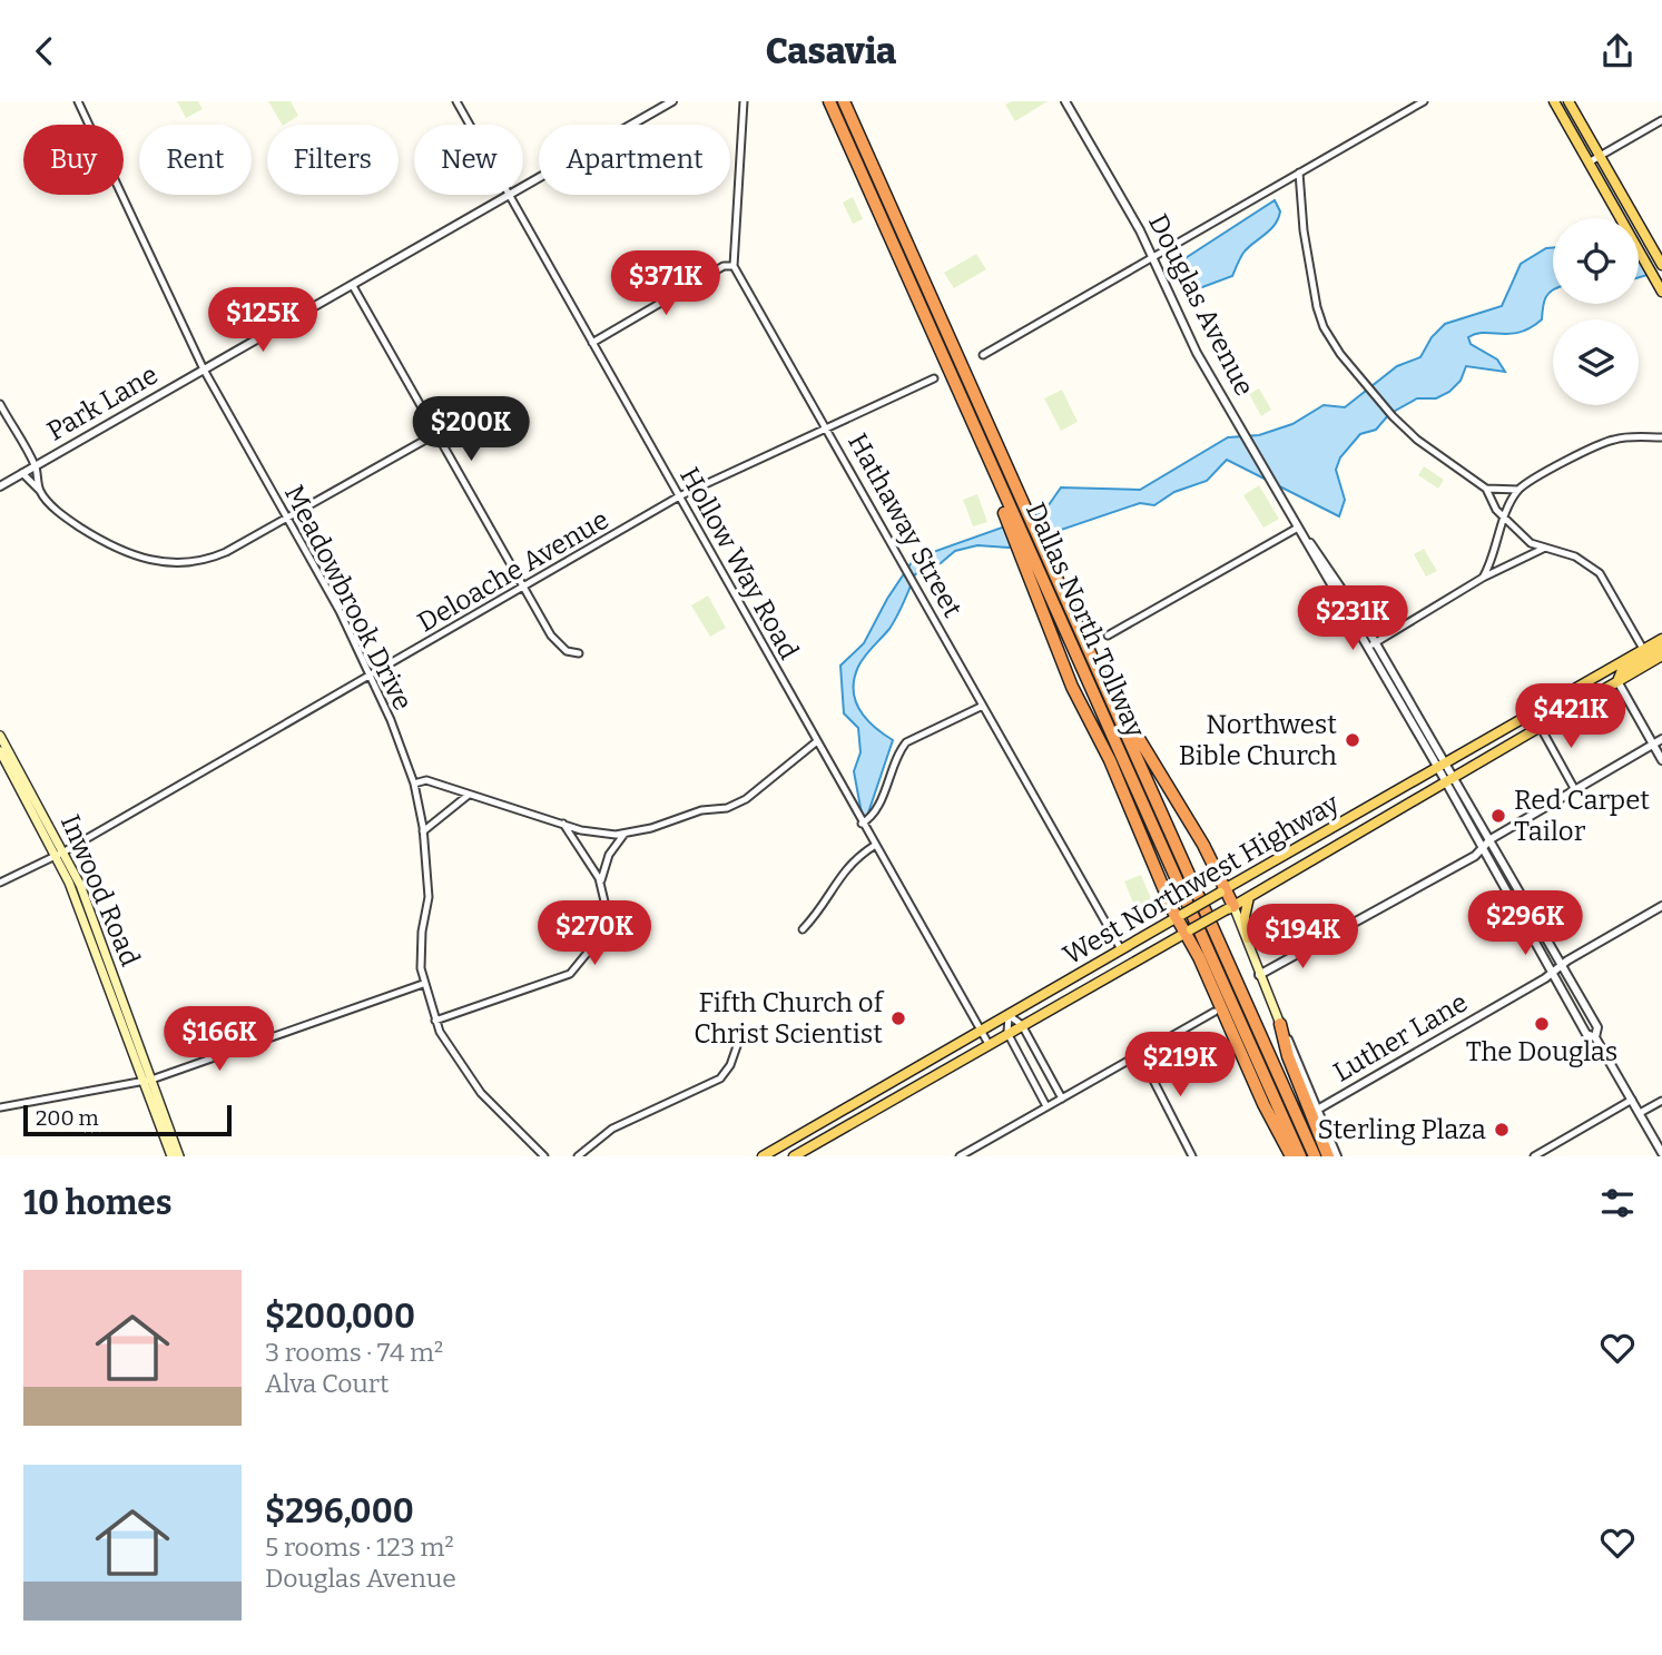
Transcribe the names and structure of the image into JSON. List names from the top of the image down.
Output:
{
  "streets": {
    "highway": ["Dallas North Tollway"],
    "main road": ["West Northwest Highway", "Inwood Road"],
    "street": [
      "Douglas Avenue",
      "Park Lane",
      "Hathaway Street",
      "Hollow Way Road",
      "Deloache Avenue",
      "Meadowbrook Drive",
      "Luther Lane"
    ]
  },
  "crossings": [
    ["Douglas Avenue", "West Northwest Highway"],
    ["Douglas Avenue", "Luther Lane"],
    ["Park Lane", "Hollow Way Road"],
    ["Park Lane", "Meadowbrook Drive"],
    ["Hathaway Street", "Deloache Avenue"],
    ["Hathaway Street", "West Northwest Highway"],
    ["Hollow Way Road", "Deloache Avenue"],
    ["Hollow Way Road", "West Northwest Highway"],
    ["Deloache Avenue", "Meadowbrook Drive"],
    ["Deloache Avenue", "Inwood Road"]
  ],
  "places": [
    "Northwest Bible Church",
    "Red Carpet Tailor",
    "Fifth Church of Christ Scientist",
    "The Douglas",
    "Sterling Plaza"
  ],
  "scale_bar": "200 m",
  "page": {
    "header": "Casavia",
    "chip": [
      "Buy",
      "Rent",
      "Filters",
      "New",
      "Apartment"
    ],
    "price": [
      "$371K",
      "$125K",
      "$200K",
      "$231K",
      "$421K",
      "$296K",
      "$270K",
      "$194K",
      "$166K",
      "$219K"
    ],
    "scale": "200 m",
    "heading": "10 homes",
    "list": [
      {
        "name": "$200,000",
        "note": "3 rooms · 74 m² · Alva Court"
      },
      {
        "name": "$296,000",
        "note": "5 rooms · 123 m² · Douglas Avenue"
      }
    ]
  }
}
